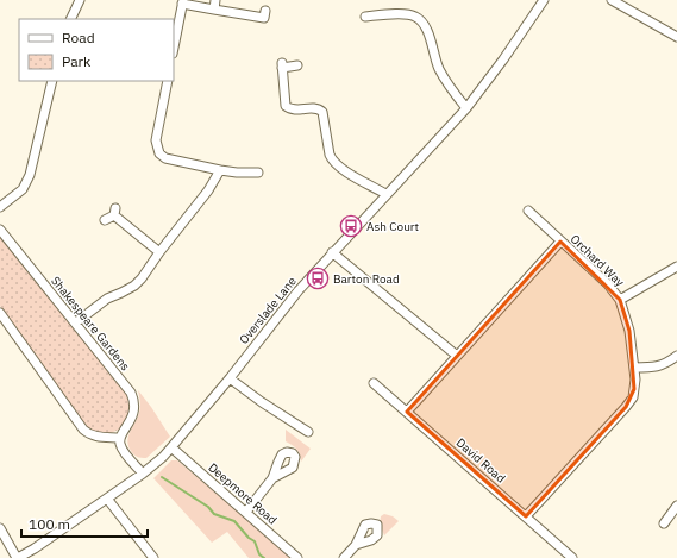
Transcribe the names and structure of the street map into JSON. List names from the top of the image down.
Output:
{
  "streets": {
    "street": [
      "Orchard Way",
      "Overslade Lane",
      "Shakespeare Gardens",
      "David Road",
      "Deepmore Road"
    ]
  },
  "crossings": [
    ["Orchard Way", "David Road"],
    ["Overslade Lane", "Deepmore Road"]
  ],
  "places": {
    "bus stop": ["Ash Court", "Barton Road"]
  },
  "legend": ["Road", "Park"],
  "scale_bar": "100 m"
}
